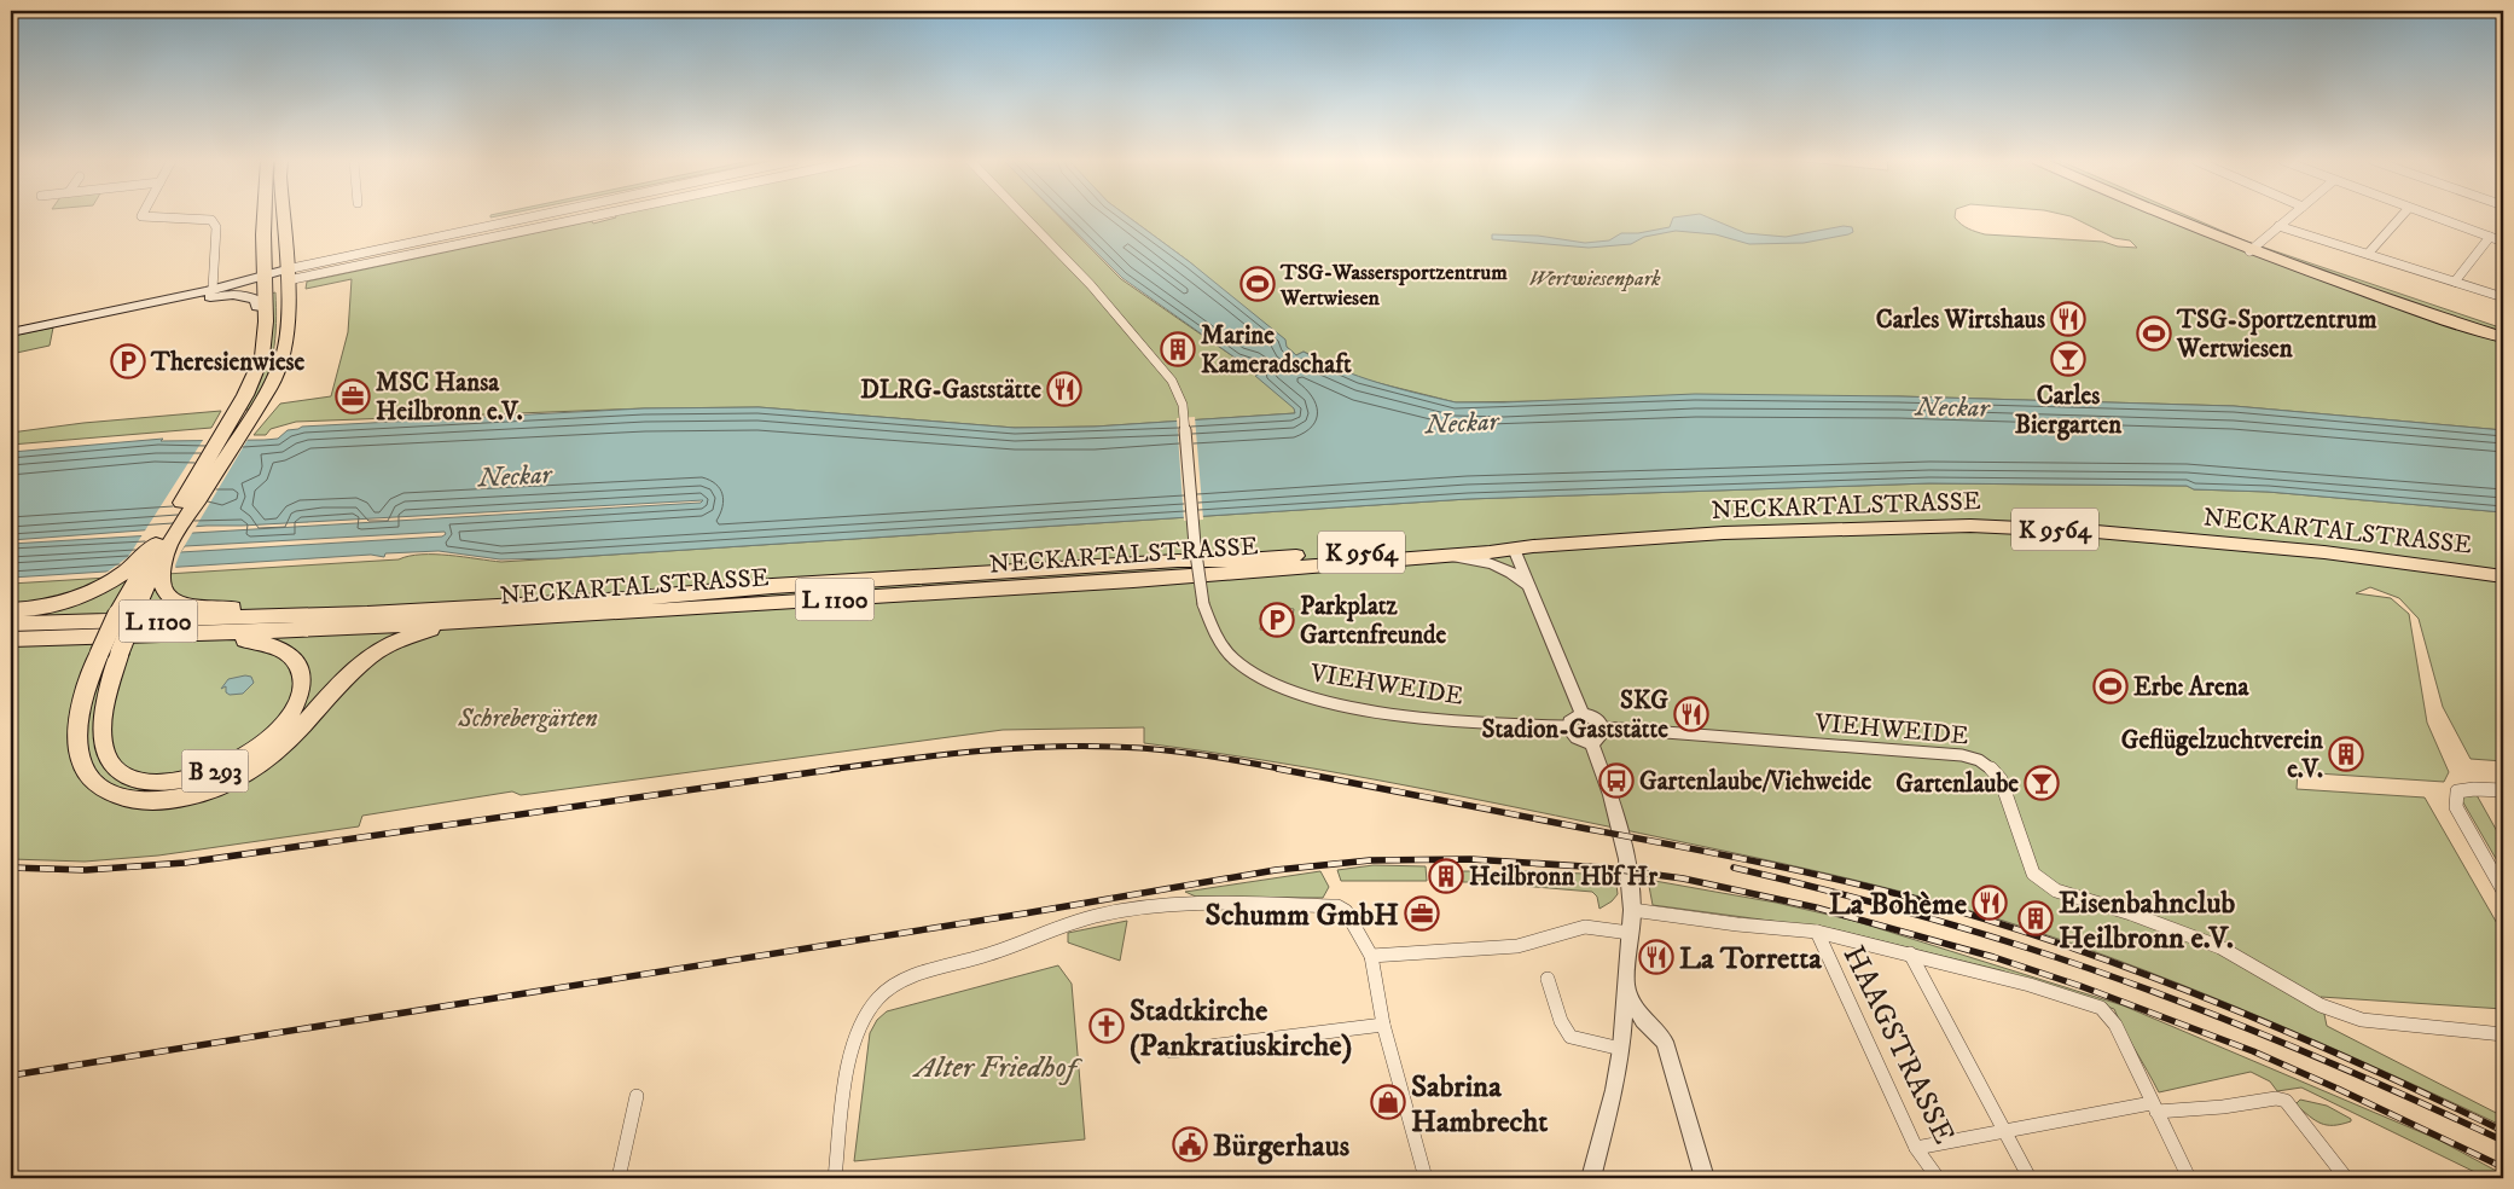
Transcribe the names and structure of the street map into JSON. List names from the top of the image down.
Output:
{
  "streets": {
    "main road": [
      "NECKARTALSTRASSE",
      "K 9564",
      "L 1100",
      "B 293"
    ],
    "street": ["VIEHWEIDE", "HAAGSTRASSE"]
  },
  "crossings": [
    ["NECKARTALSTRASSE", "B 293"]
  ],
  "water": ["Neckar"],
  "parks": ["Wertwiesenpark", "Schrebergärten", "Alter Friedhof"],
  "places": {
    "sports": ["TSG-Wassersportzentrum Wertwiesen", "TSG-Sportzentrum Wertwiesen", "Erbe Arena"],
    "restaurant": [
      "Carles Wirtshaus",
      "DLRG-Gaststätte",
      "SKG Stadion-Gaststätte",
      "La Bohème",
      "La Torretta"
    ],
    "building": [
      "Marine Kameradschaft",
      "Geflügelzuchtverein e.V.",
      "Heilbronn Hbf Hr",
      "Eisenbahnclub Heilbronn e.V."
    ],
    "bar": ["Carles Biergarten", "Gartenlaube"],
    "parking": ["Theresienwiese", "Parkplatz Gartenfreunde"],
    "office": ["MSC Hansa Heilbronn e.V.", "Schumm GmbH"],
    "bus stop": ["Gartenlaube/Viehweide"],
    "church": ["Stadtkirche (Pankratiuskirche)"],
    "shop": ["Sabrina Hambrecht"],
    "public building": ["Bürgerhaus"]
  }
}
